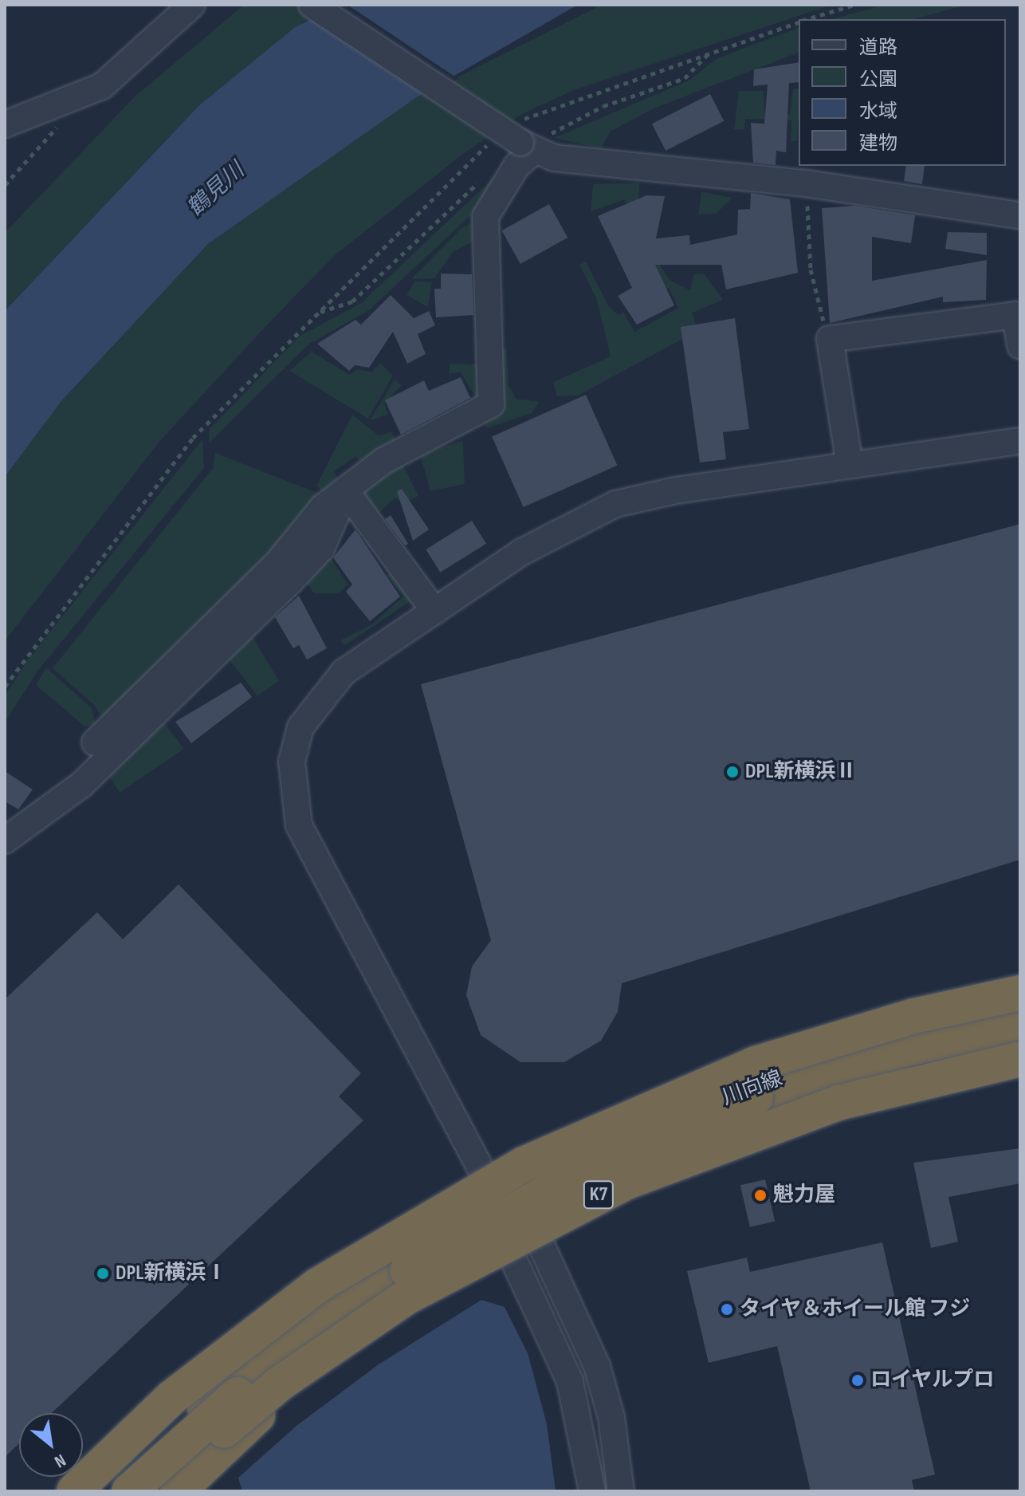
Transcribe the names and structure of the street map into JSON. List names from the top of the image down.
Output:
{
  "streets": {
    "highway": ["K7"],
    "street": ["川向線"]
  },
  "water": ["鶴見川"],
  "places": [
    "DPL新横浜Ⅱ",
    "魁力屋",
    "DPL新横浜Ⅰ",
    "タイヤ＆ホイール館 フジ",
    "ロイヤルプロ"
  ],
  "legend": [
    "道路",
    "公園",
    "水域",
    "建物"
  ],
  "north": "bottom right"
}
